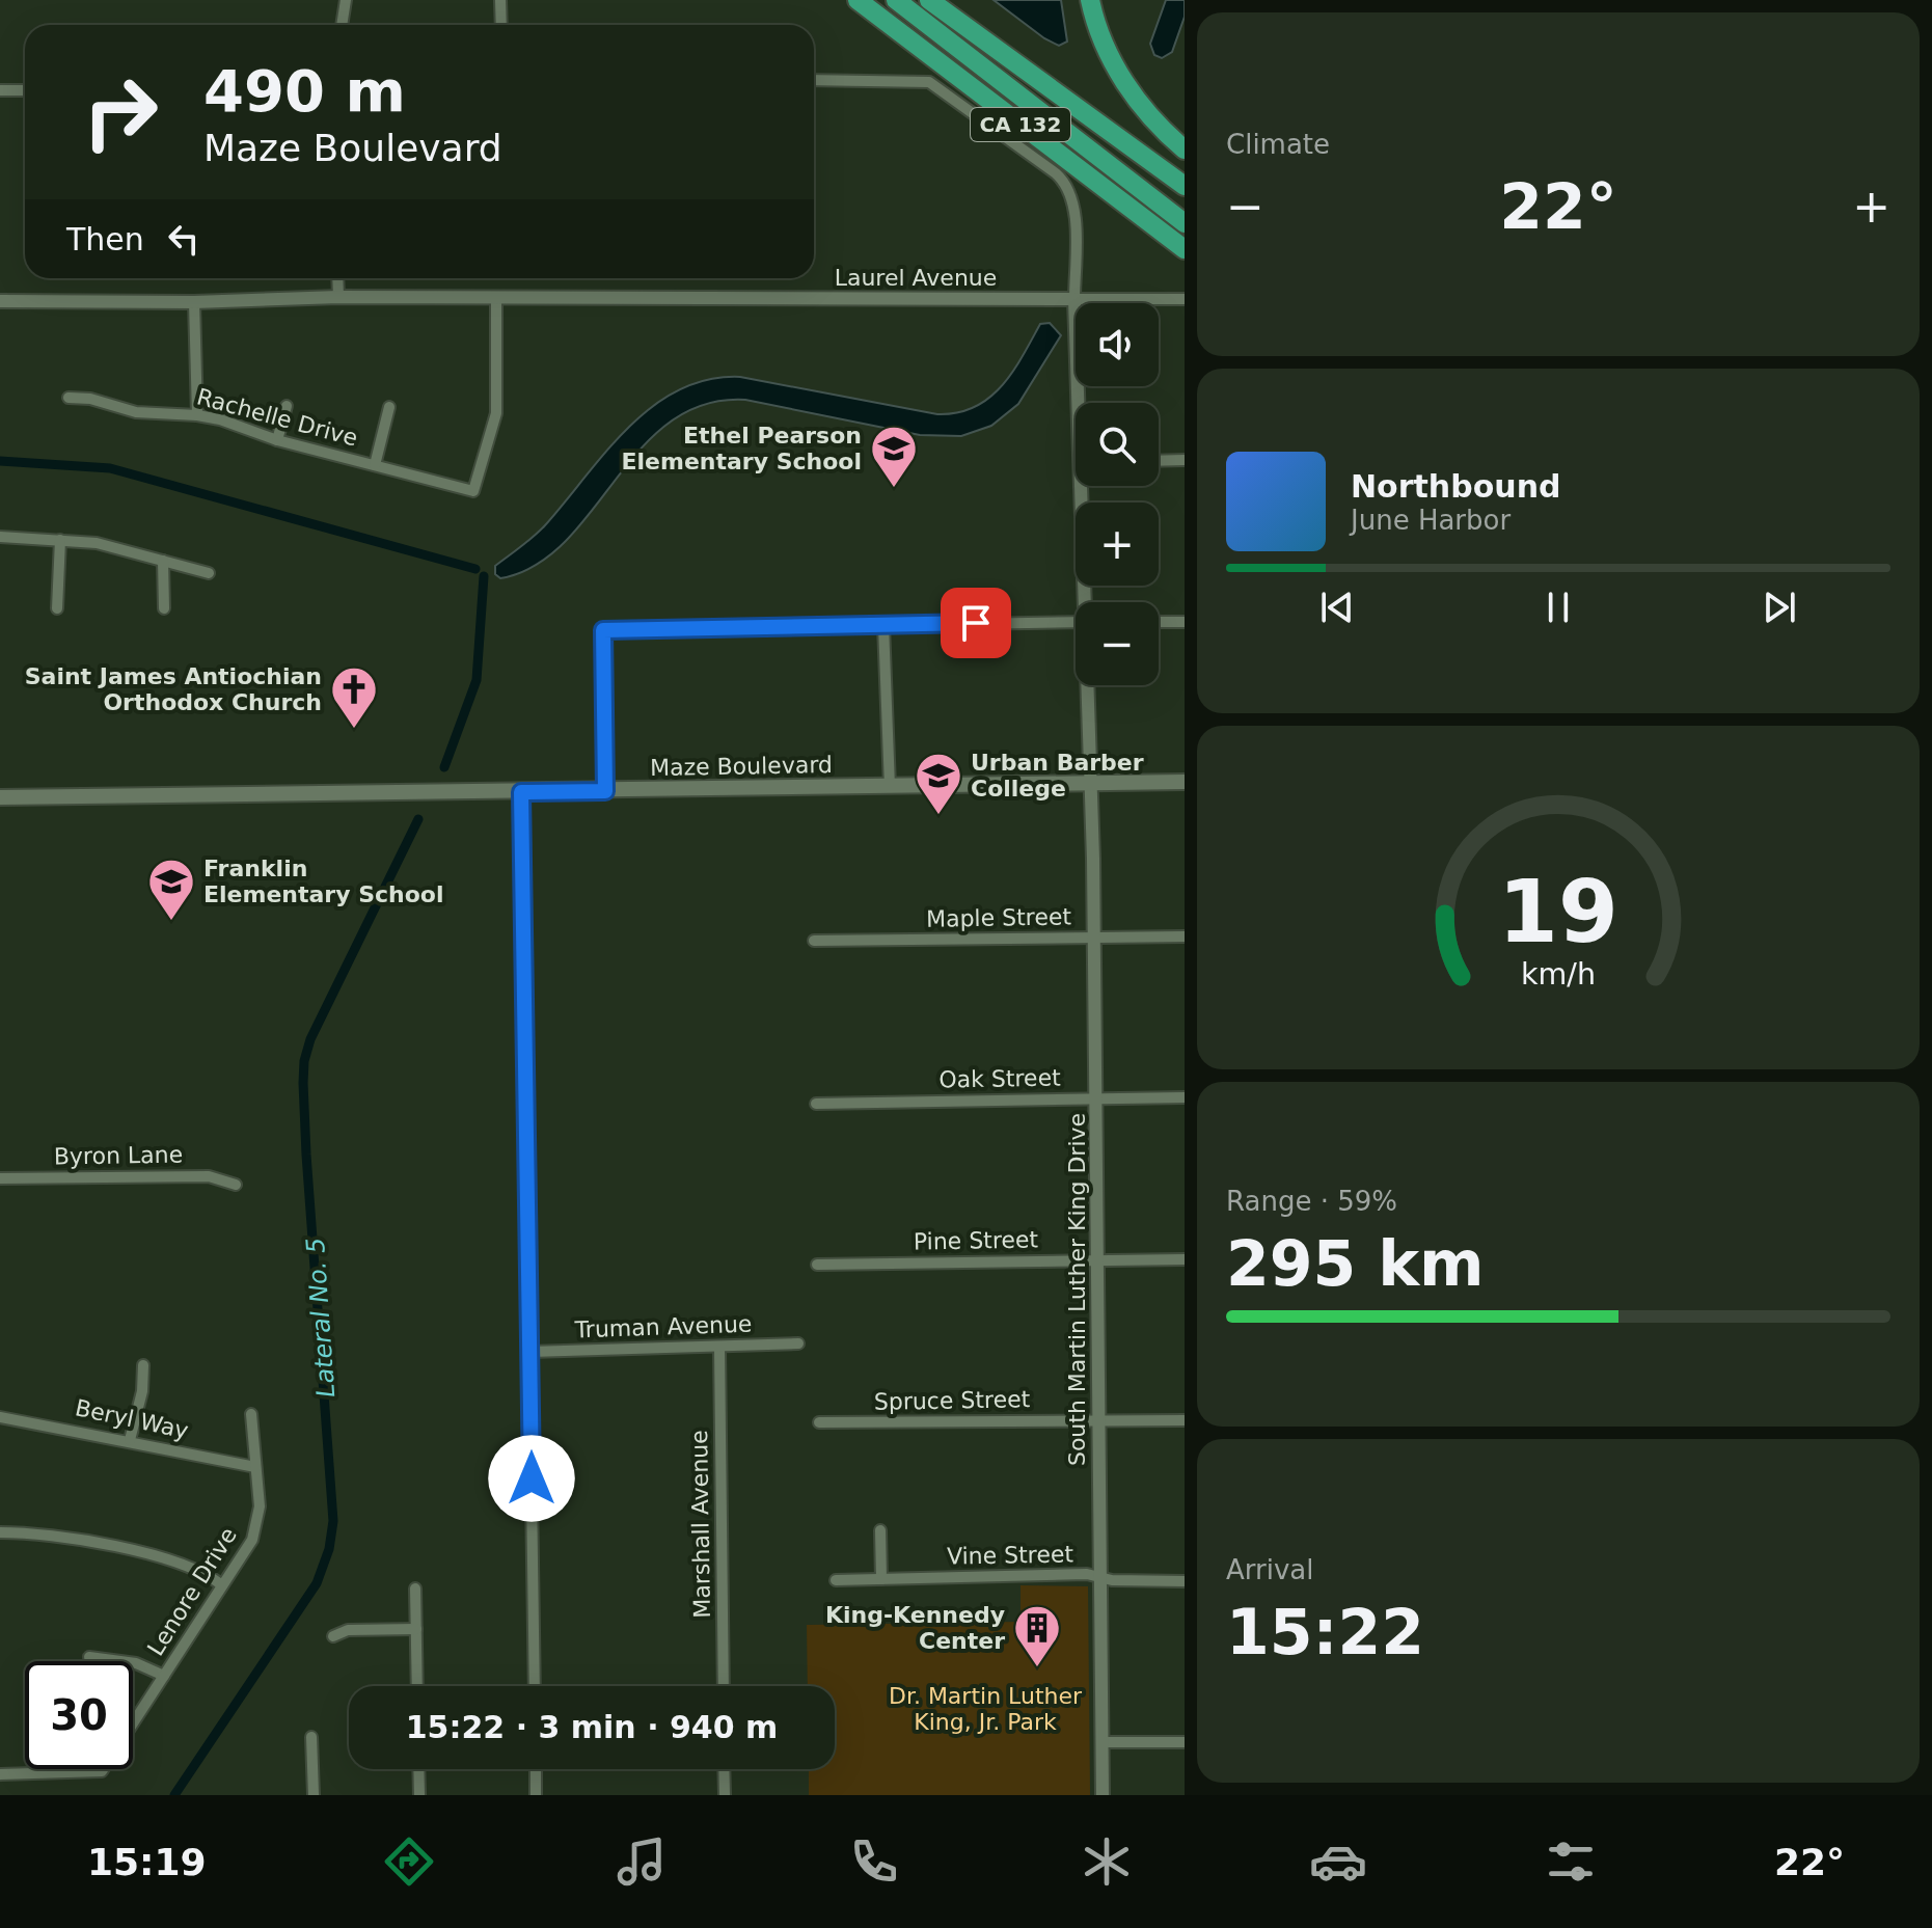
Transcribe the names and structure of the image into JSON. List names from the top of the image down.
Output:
{
  "streets": {
    "highway": ["CA 132"],
    "main road": ["Maze Boulevard"],
    "street": [
      "Laurel Avenue",
      "Rachelle Drive",
      "Maple Street",
      "Oak Street",
      "Byron Lane",
      "Pine Street",
      "South Martin Luther King Drive",
      "Truman Avenue",
      "Spruce Street",
      "Beryl Way",
      "Marshall Avenue",
      "Vine Street",
      "Lenore Drive"
    ]
  },
  "crossings": [
    ["Laurel Avenue", "Rachelle Drive"],
    ["Laurel Avenue", "South Martin Luther King Drive"],
    ["Maze Boulevard", "South Martin Luther King Drive"],
    ["Maple Street", "South Martin Luther King Drive"],
    ["Oak Street", "South Martin Luther King Drive"],
    ["Pine Street", "South Martin Luther King Drive"],
    ["South Martin Luther King Drive", "Spruce Street"],
    ["South Martin Luther King Drive", "Vine Street"],
    ["Truman Avenue", "Marshall Avenue"],
    ["Beryl Way", "Lenore Drive"]
  ],
  "water": ["Lateral No. 5"],
  "parks": ["Dr. Martin Luther King, Jr. Park"],
  "places": {
    "school or university": ["Ethel Pearson Elementary School", "Urban Barber College", "Franklin Elementary School"],
    "church": ["Saint James Antiochian Orthodox Church"],
    "building": ["King-Kennedy Center"]
  },
  "page": {
    "tile": [
      "Climate",
      ["Range · 59%", "295 km"],
      ["Arrival", "15:22"]
    ],
    "turn": ["490 m", "Maze Boulevard"],
    "heat": ["−", "22°", "+"],
    "then": "Then",
    "map_buttons": ["+", "−"],
    "song": ["Northbound", "June Harbor"],
    "limit": "30",
    "trip": "15:22 · 3 min · 940 m",
    "tabs": ["15:19", "22°"],
    "gauge": ["19", "km/h"]
  }
}
